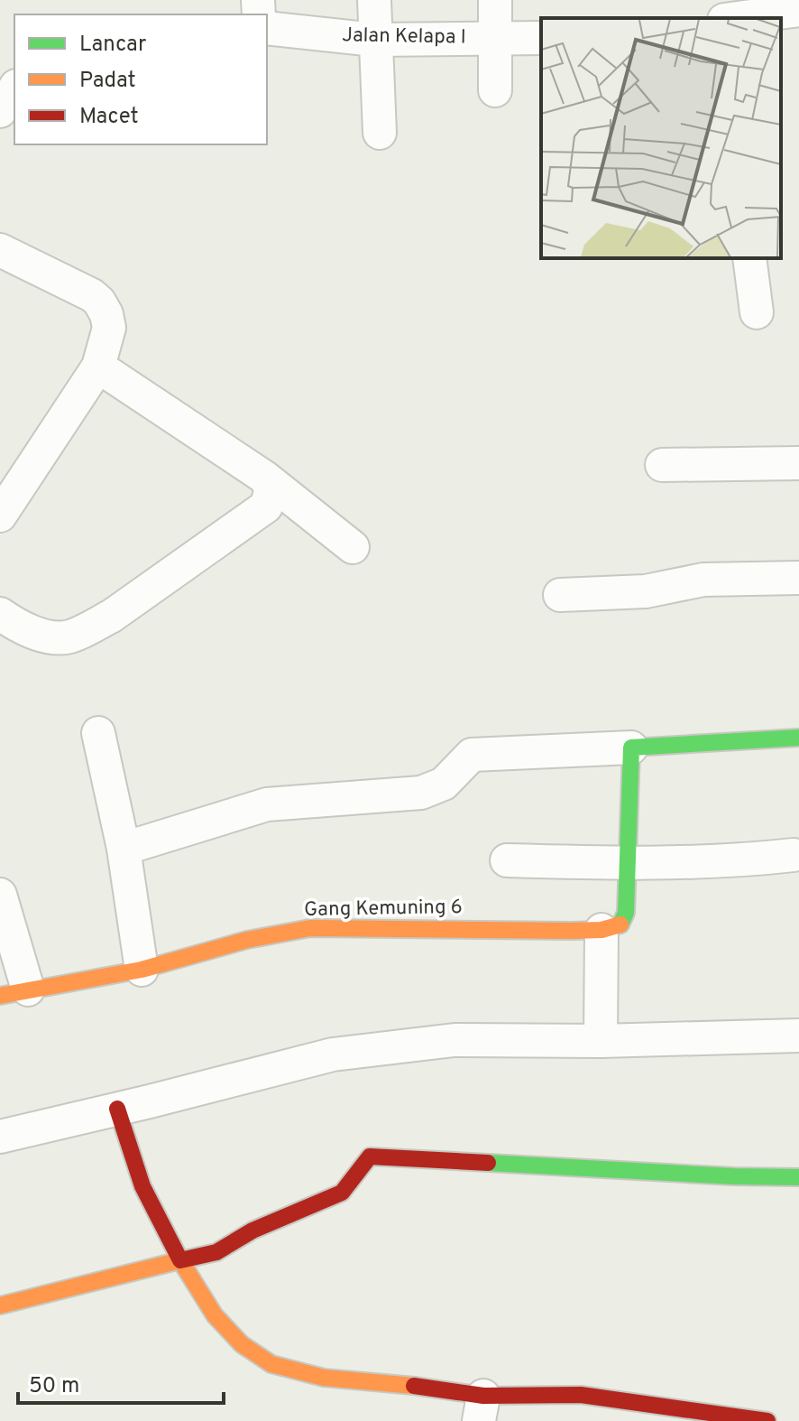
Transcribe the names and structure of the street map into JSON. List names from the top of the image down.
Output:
{
  "streets": {
    "street": ["Jalan Kelapa I", "Gang Kemuning 6"]
  },
  "legend": ["Lancar", "Padat", "Macet"],
  "scale_bar": "50 m"
}
